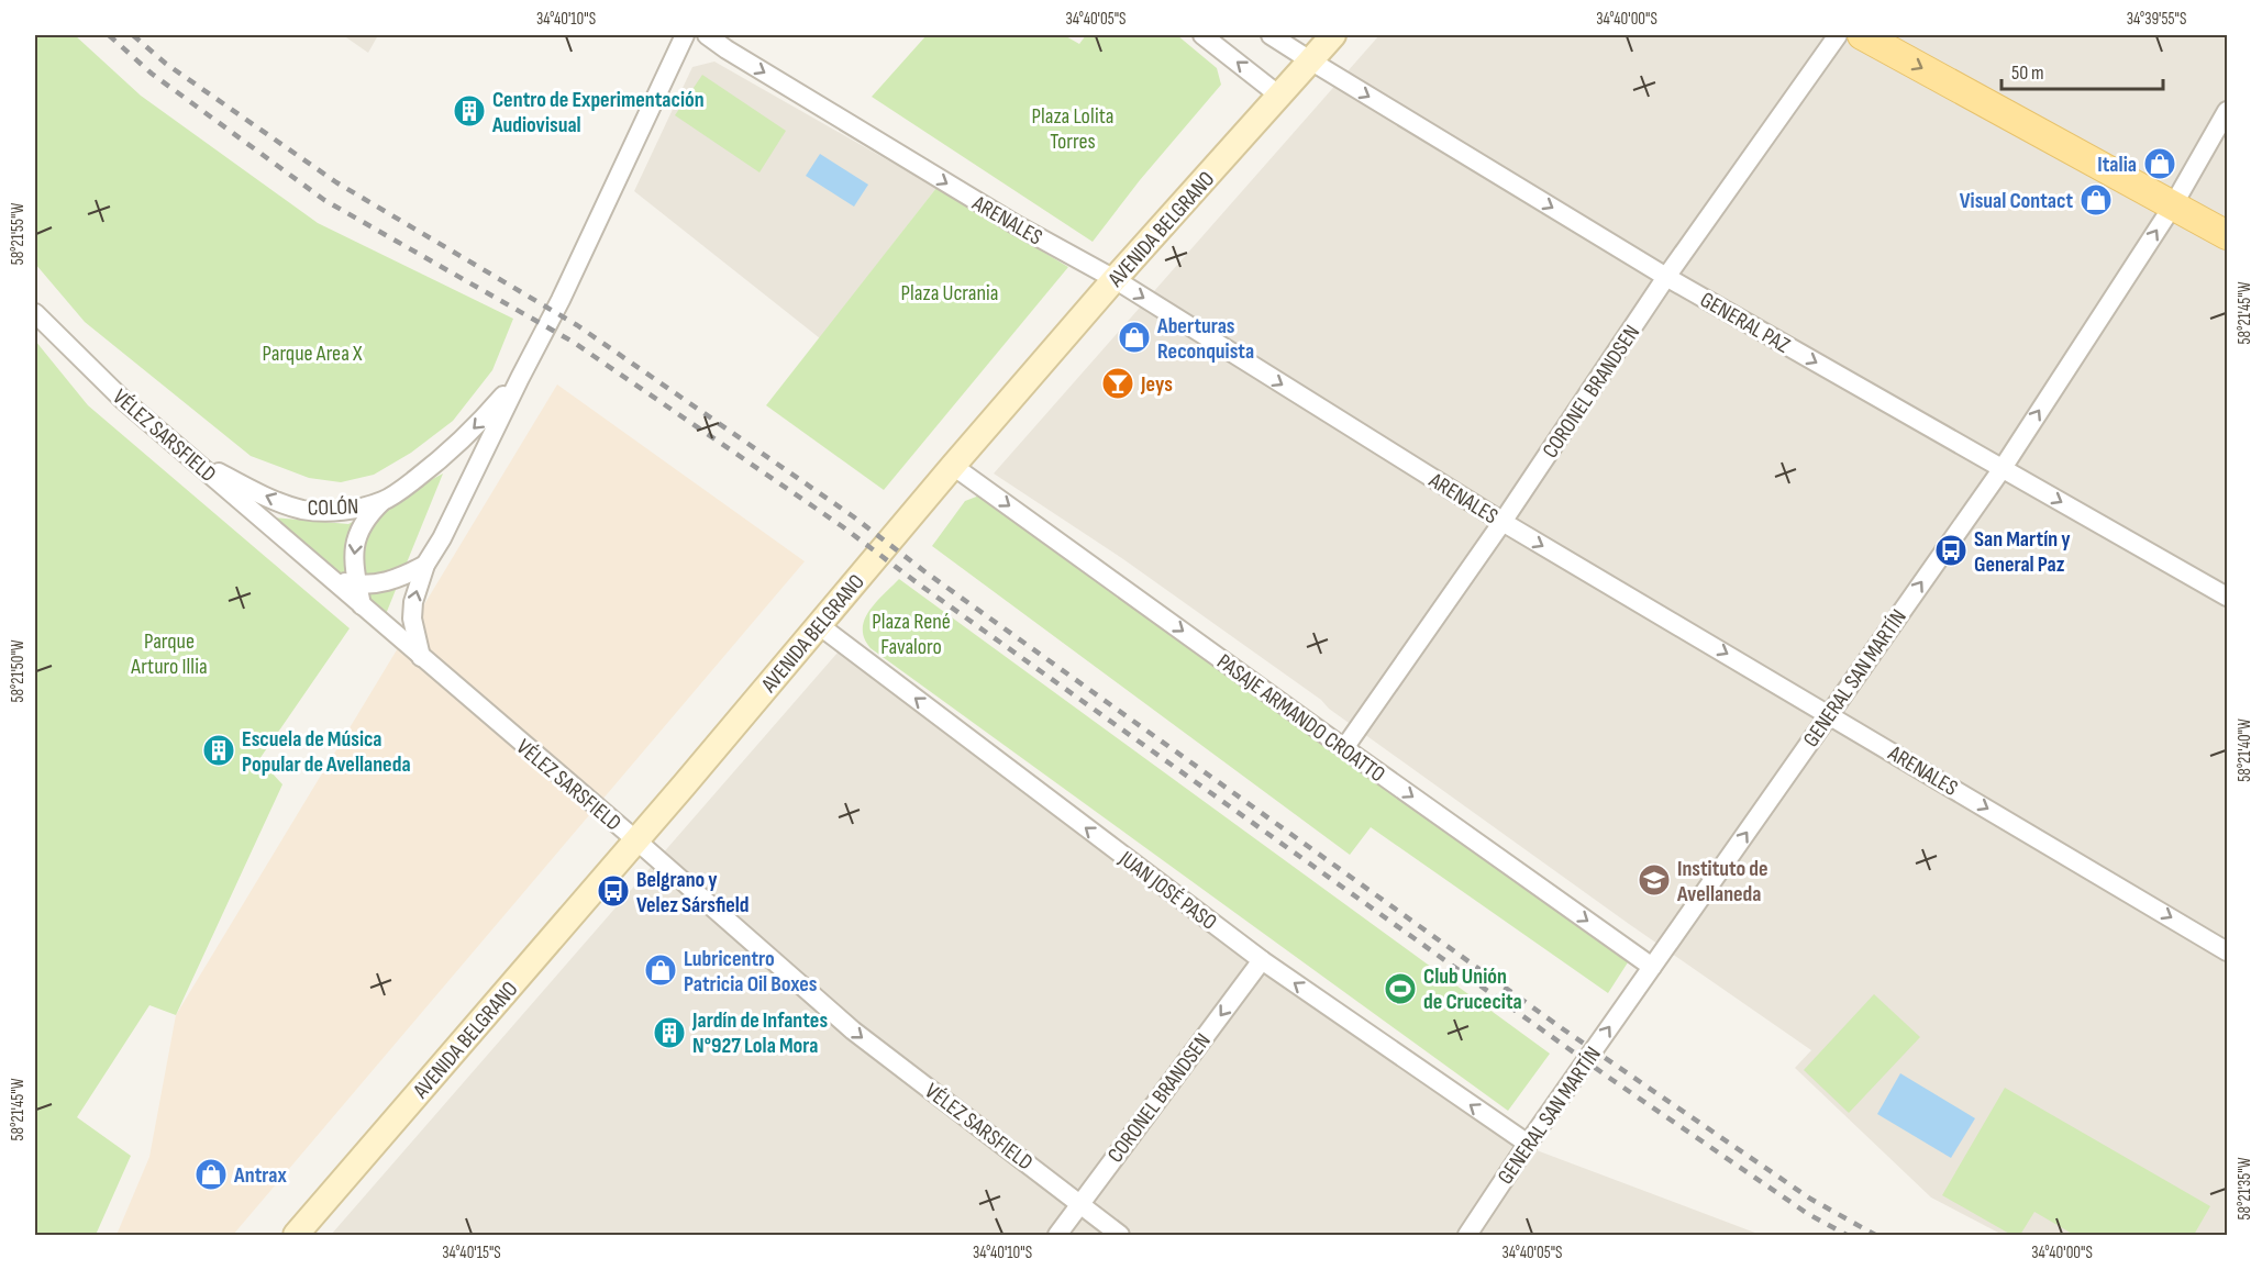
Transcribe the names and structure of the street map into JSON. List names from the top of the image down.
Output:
{
  "streets": {
    "main road": ["AVENIDA BELGRANO"],
    "street": [
      "ARENALES",
      "GENERAL PAZ",
      "CORONEL BRANDSEN",
      "VÉLEZ SARSFIELD",
      "COLÓN",
      "GENERAL SAN MARTÍN",
      "PASAJE ARMANDO CROATTO",
      "JUAN JOSÉ PASO"
    ]
  },
  "crossings": [
    ["ARENALES", "AVENIDA BELGRANO"],
    ["ARENALES", "CORONEL BRANDSEN"],
    ["ARENALES", "GENERAL SAN MARTÍN"],
    ["AVENIDA BELGRANO", "GENERAL PAZ"],
    ["AVENIDA BELGRANO", "VÉLEZ SARSFIELD"],
    ["AVENIDA BELGRANO", "PASAJE ARMANDO CROATTO"],
    ["AVENIDA BELGRANO", "JUAN JOSÉ PASO"],
    ["GENERAL PAZ", "CORONEL BRANDSEN"],
    ["GENERAL PAZ", "GENERAL SAN MARTÍN"],
    ["CORONEL BRANDSEN", "VÉLEZ SARSFIELD"],
    ["CORONEL BRANDSEN", "PASAJE ARMANDO CROATTO"],
    ["CORONEL BRANDSEN", "JUAN JOSÉ PASO"],
    ["VÉLEZ SARSFIELD", "COLÓN"],
    ["GENERAL SAN MARTÍN", "PASAJE ARMANDO CROATTO"],
    ["GENERAL SAN MARTÍN", "JUAN JOSÉ PASO"]
  ],
  "one_way": [
    "ARENALES",
    "GENERAL PAZ",
    "VÉLEZ SARSFIELD",
    "GENERAL SAN MARTÍN",
    "PASAJE ARMANDO CROATTO",
    "JUAN JOSÉ PASO"
  ],
  "parks": [
    "Plaza Lolita Torres",
    "Plaza Ucrania",
    "Parque Area X",
    "Plaza René Favaloro",
    "Parque Arturo Illia"
  ],
  "places": {
    "building": ["Centro de Experimentación Audiovisual", "Escuela de Música Popular de Avellaneda", "Jardín de Infantes N°927 Lola Mora"],
    "shop": [
      "Italia",
      "Visual Contact",
      "Aberturas Reconquista",
      "Lubricentro Patricia Oil Boxes",
      "Antrax"
    ],
    "bar": ["Jeys"],
    "bus stop": ["San Martín y General Paz", "Belgrano y Velez Sársfield"],
    "school or university": ["Instituto de Avellaneda"],
    "sports": ["Club Unión de Crucecita"]
  },
  "scale_bar": "50 m",
  "coordinates": [
    "34°40'10\"S",
    "34°40'05\"S",
    "34°40'00\"S",
    "34°39'55\"S",
    "58°21'55\"W",
    "58°21'45\"W",
    "58°21'50\"W",
    "58°21'40\"W",
    "58°21'35\"W",
    "34°40'15\"S"
  ]
}
